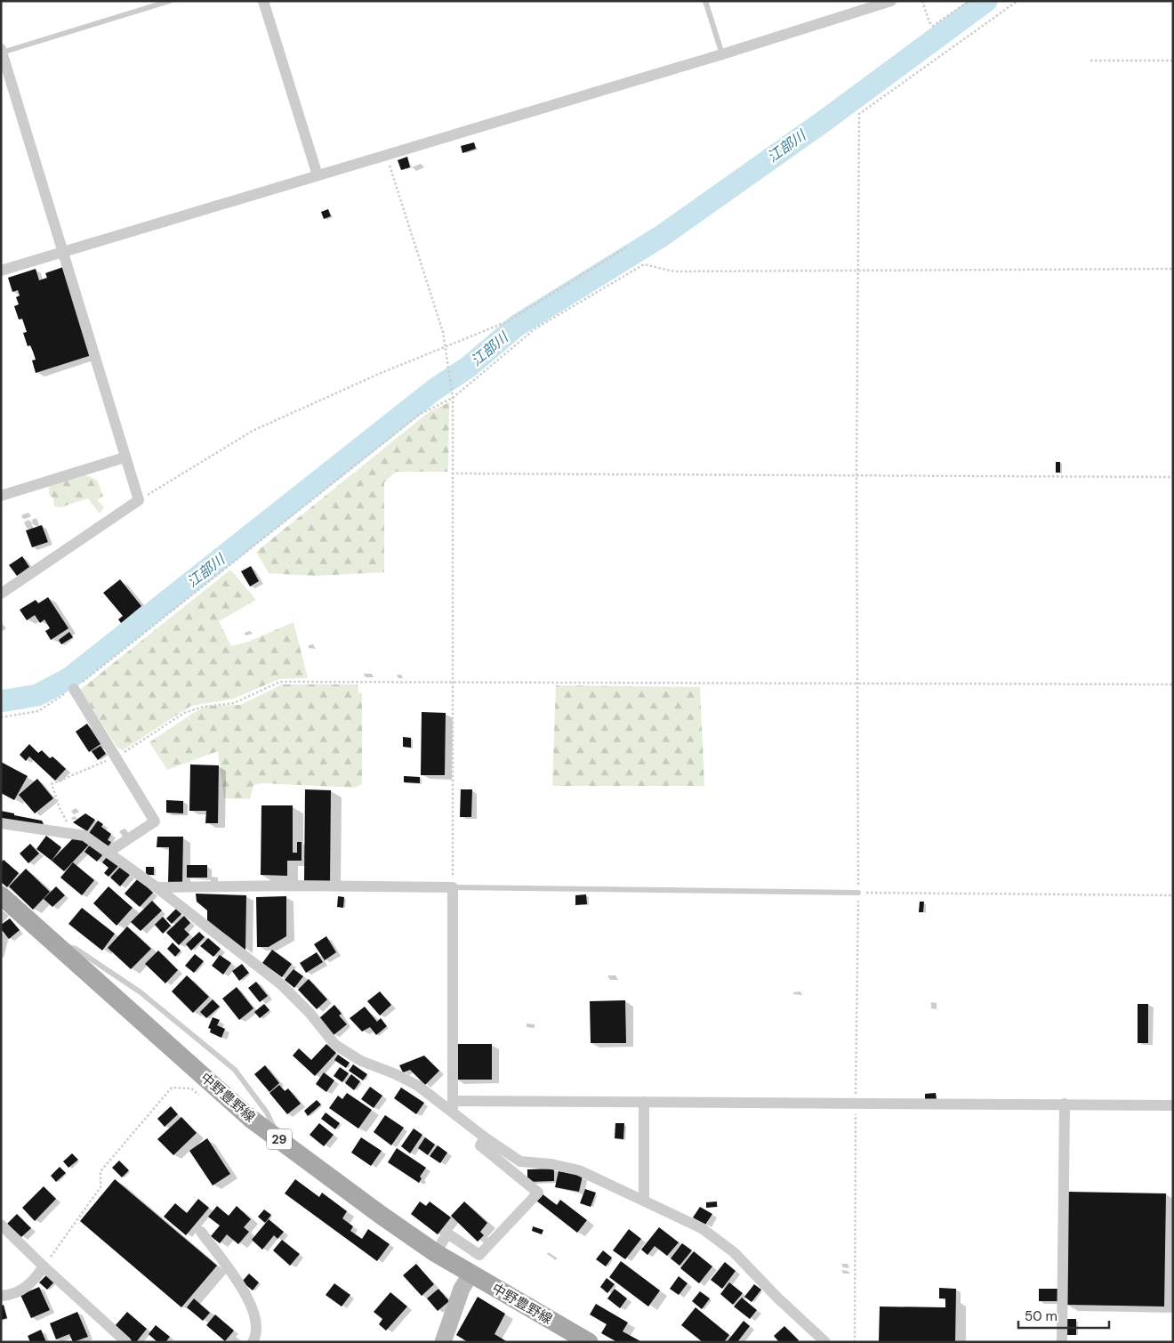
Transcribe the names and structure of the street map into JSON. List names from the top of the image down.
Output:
{
  "streets": {
    "main road": ["中野豊野線", "29"]
  },
  "water": ["江部川"],
  "scale_bar": "50 m"
}
